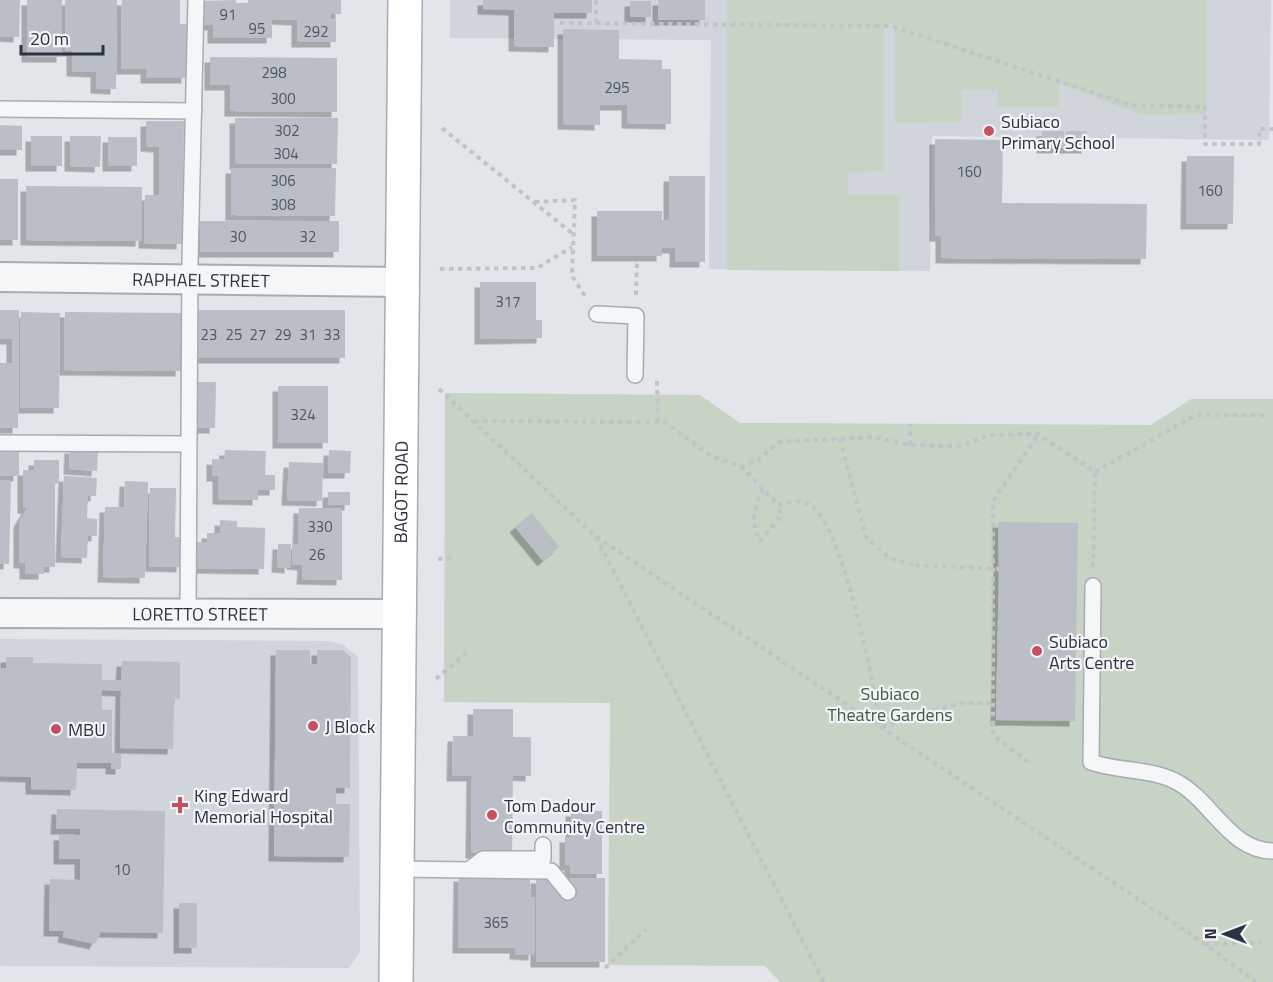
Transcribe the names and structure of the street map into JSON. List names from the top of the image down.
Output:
{
  "streets": {
    "main road": ["BAGOT ROAD"],
    "street": ["RAPHAEL STREET", "LORETTO STREET"]
  },
  "crossings": [
    ["RAPHAEL STREET", "BAGOT ROAD"],
    ["BAGOT ROAD", "LORETTO STREET"]
  ],
  "parks": ["Subiaco Theatre Gardens"],
  "places": {
    "other": [
      "Subiaco Primary School",
      "Subiaco Arts Centre",
      "J Block",
      "MBU",
      "Tom Dadour Community Centre"
    ],
    "health": ["King Edward Memorial Hospital"]
  },
  "house_numbers": [
    "91",
    "95",
    "292",
    "298",
    "295",
    "300",
    "302",
    "304",
    "160",
    "306",
    "160",
    "308",
    "30",
    "32",
    "317",
    "23",
    "25",
    "27",
    "29",
    "31",
    "33",
    "324",
    "330",
    "26",
    "10",
    "365"
  ],
  "scale_bar": "20 m",
  "north": "left"
}
